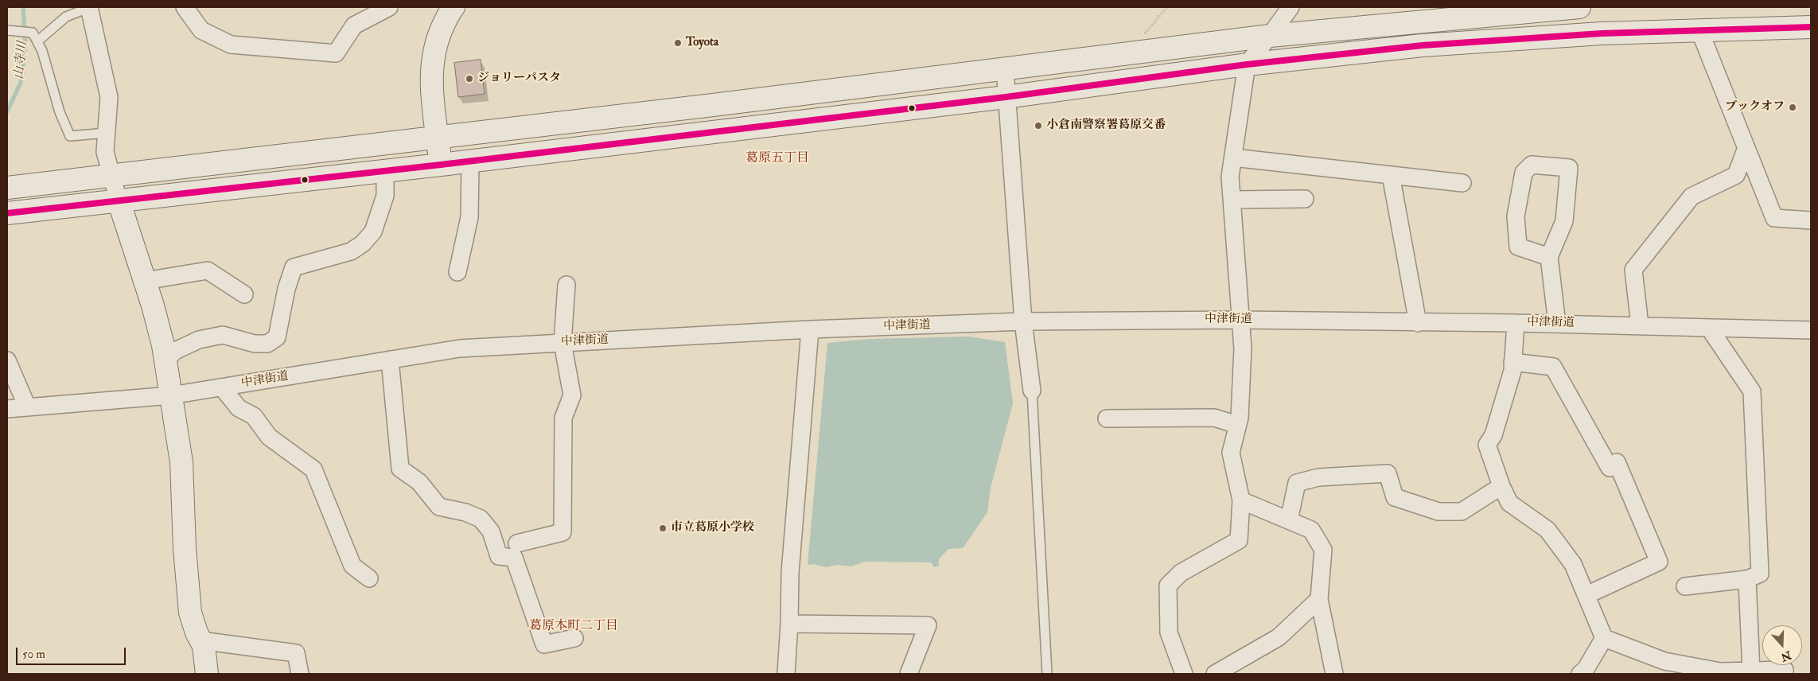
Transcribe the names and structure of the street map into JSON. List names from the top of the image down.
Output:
{
  "streets": {
    "street": ["中津街道"]
  },
  "districts": ["葛原五丁目", "葛原本町二丁目"],
  "water": ["山寺川"],
  "places": [
    "Toyota",
    "ジョリーパスタ",
    "ブックオフ",
    "小倉南警察署葛原交番",
    "市立葛原小学校"
  ],
  "scale_bar": "50 m",
  "north": "bottom"
}
